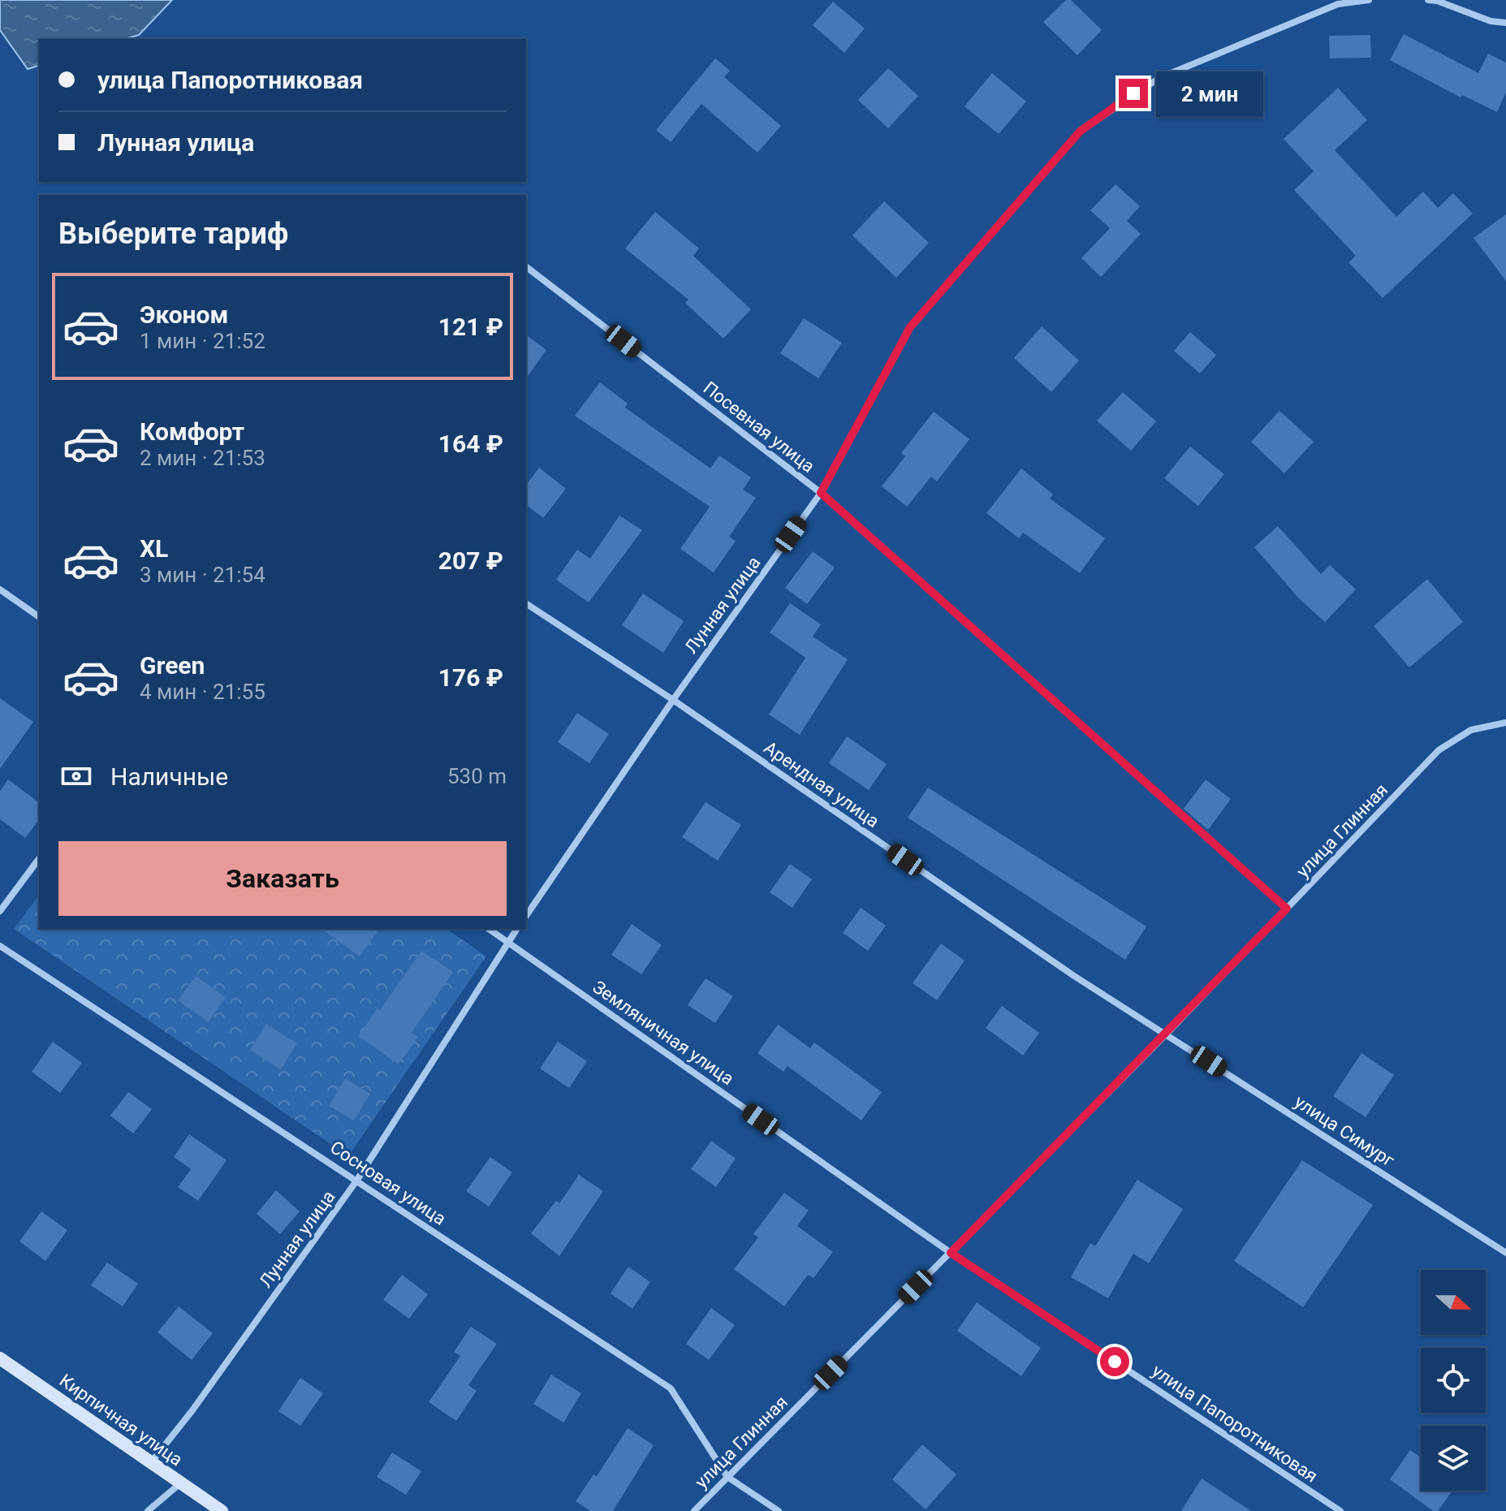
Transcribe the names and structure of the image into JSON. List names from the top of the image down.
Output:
{
  "streets": {
    "main road": ["Кирпичная улица"],
    "street": [
      "Посевная улица",
      "Лунная улица",
      "Арендная улица",
      "улица Глинная",
      "Земляничная улица",
      "улица Симург",
      "Сосновая улица",
      "улица Папоротниковая"
    ]
  },
  "crossings": [
    ["Посевная улица", "Лунная улица"],
    ["Посевная улица", "улица Глинная"],
    ["Лунная улица", "Арендная улица"],
    ["Лунная улица", "Земляничная улица"],
    ["Лунная улица", "Сосновая улица"],
    ["Лунная улица", "Кирпичная улица"],
    ["Арендная улица", "улица Глинная"],
    ["Арендная улица", "улица Симург"],
    ["улица Глинная", "Земляничная улица"],
    ["улица Глинная", "улица Симург"],
    ["улица Глинная", "Сосновая улица"],
    ["улица Глинная", "улица Папоротниковая"],
    ["Земляничная улица", "улица Папоротниковая"]
  ],
  "north": "right",
  "page": {
    "banner": ["улица Папоротниковая", "Лунная улица"],
    "bubble": "2 мин",
    "heading": "Выберите тариф",
    "list": [
      {
        "name": "Эконом",
        "note": "1 мин · 21:52",
        "value": "121 ₽"
      },
      {
        "name": "Комфорт",
        "note": "2 мин · 21:53",
        "value": "164 ₽"
      },
      {
        "name": "XL",
        "note": "3 мин · 21:54",
        "value": "207 ₽"
      },
      {
        "name": "Green",
        "note": "4 мин · 21:55",
        "value": "176 ₽"
      }
    ],
    "pay": ["Наличные", "530 m"],
    "buttons": "Заказать"
  }
}
